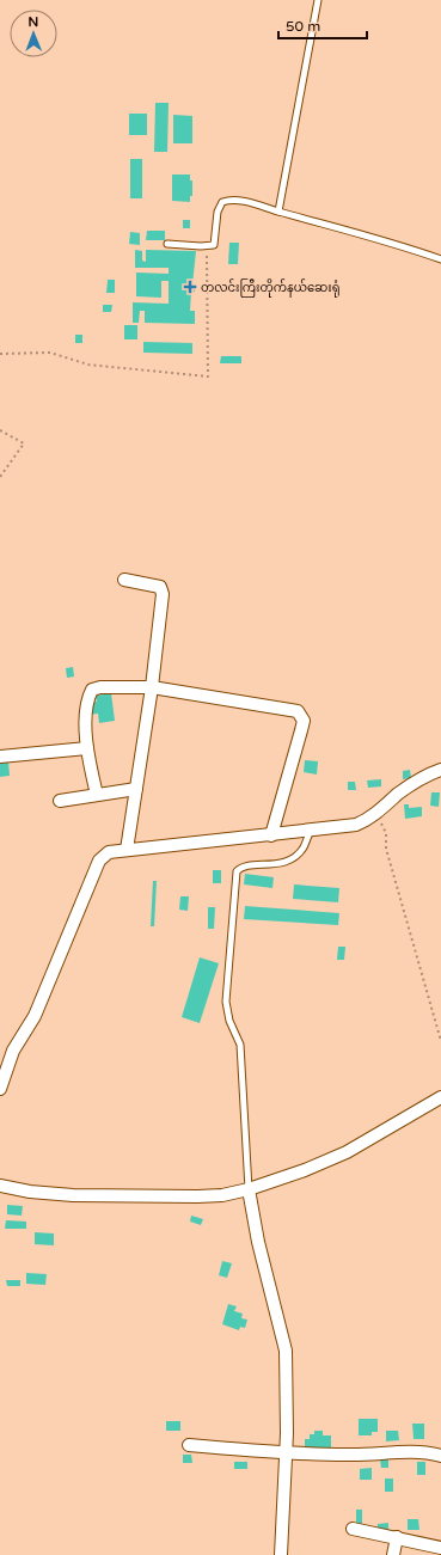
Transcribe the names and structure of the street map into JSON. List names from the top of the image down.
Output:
{
  "places": {
    "health": ["တလင်းကြီးတိုက်နယ်ဆေးရုံ"]
  },
  "scale_bar": "50 m",
  "north": "top"
}
